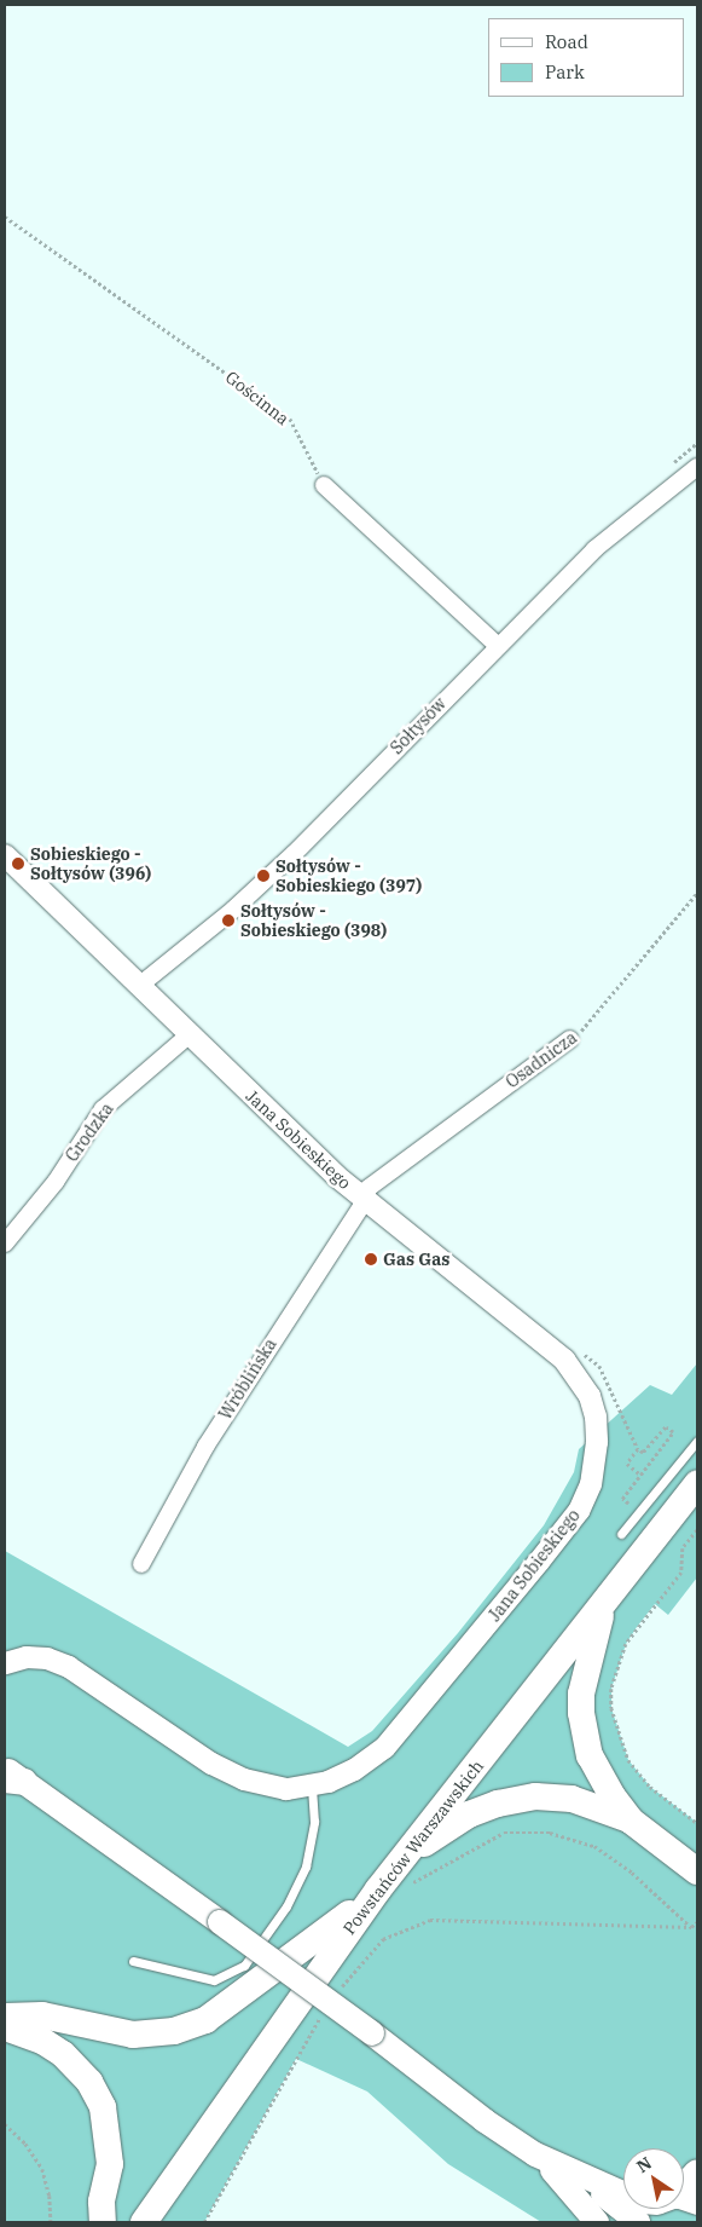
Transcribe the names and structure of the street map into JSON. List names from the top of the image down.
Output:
{
  "streets": {
    "main road": ["Powstańców Warszawskich"],
    "street": [
      "Sołtysów",
      "Osadnicza",
      "Grodzka",
      "Jana Sobieskiego",
      "Wróblińska"
    ],
    "path": ["Gościnna"]
  },
  "crossings": [
    ["Sołtysów", "Jana Sobieskiego"],
    ["Osadnicza", "Jana Sobieskiego"],
    ["Osadnicza", "Wróblińska"],
    ["Grodzka", "Jana Sobieskiego"],
    ["Jana Sobieskiego", "Wróblińska"]
  ],
  "places": [
    "Sobieskiego - Sołtysów (396)",
    "Sołtysów - Sobieskiego (397)",
    "Sołtysów - Sobieskiego (398)",
    "Gas Gas"
  ],
  "legend": ["Road", "Park"],
  "north": "top left"
}
